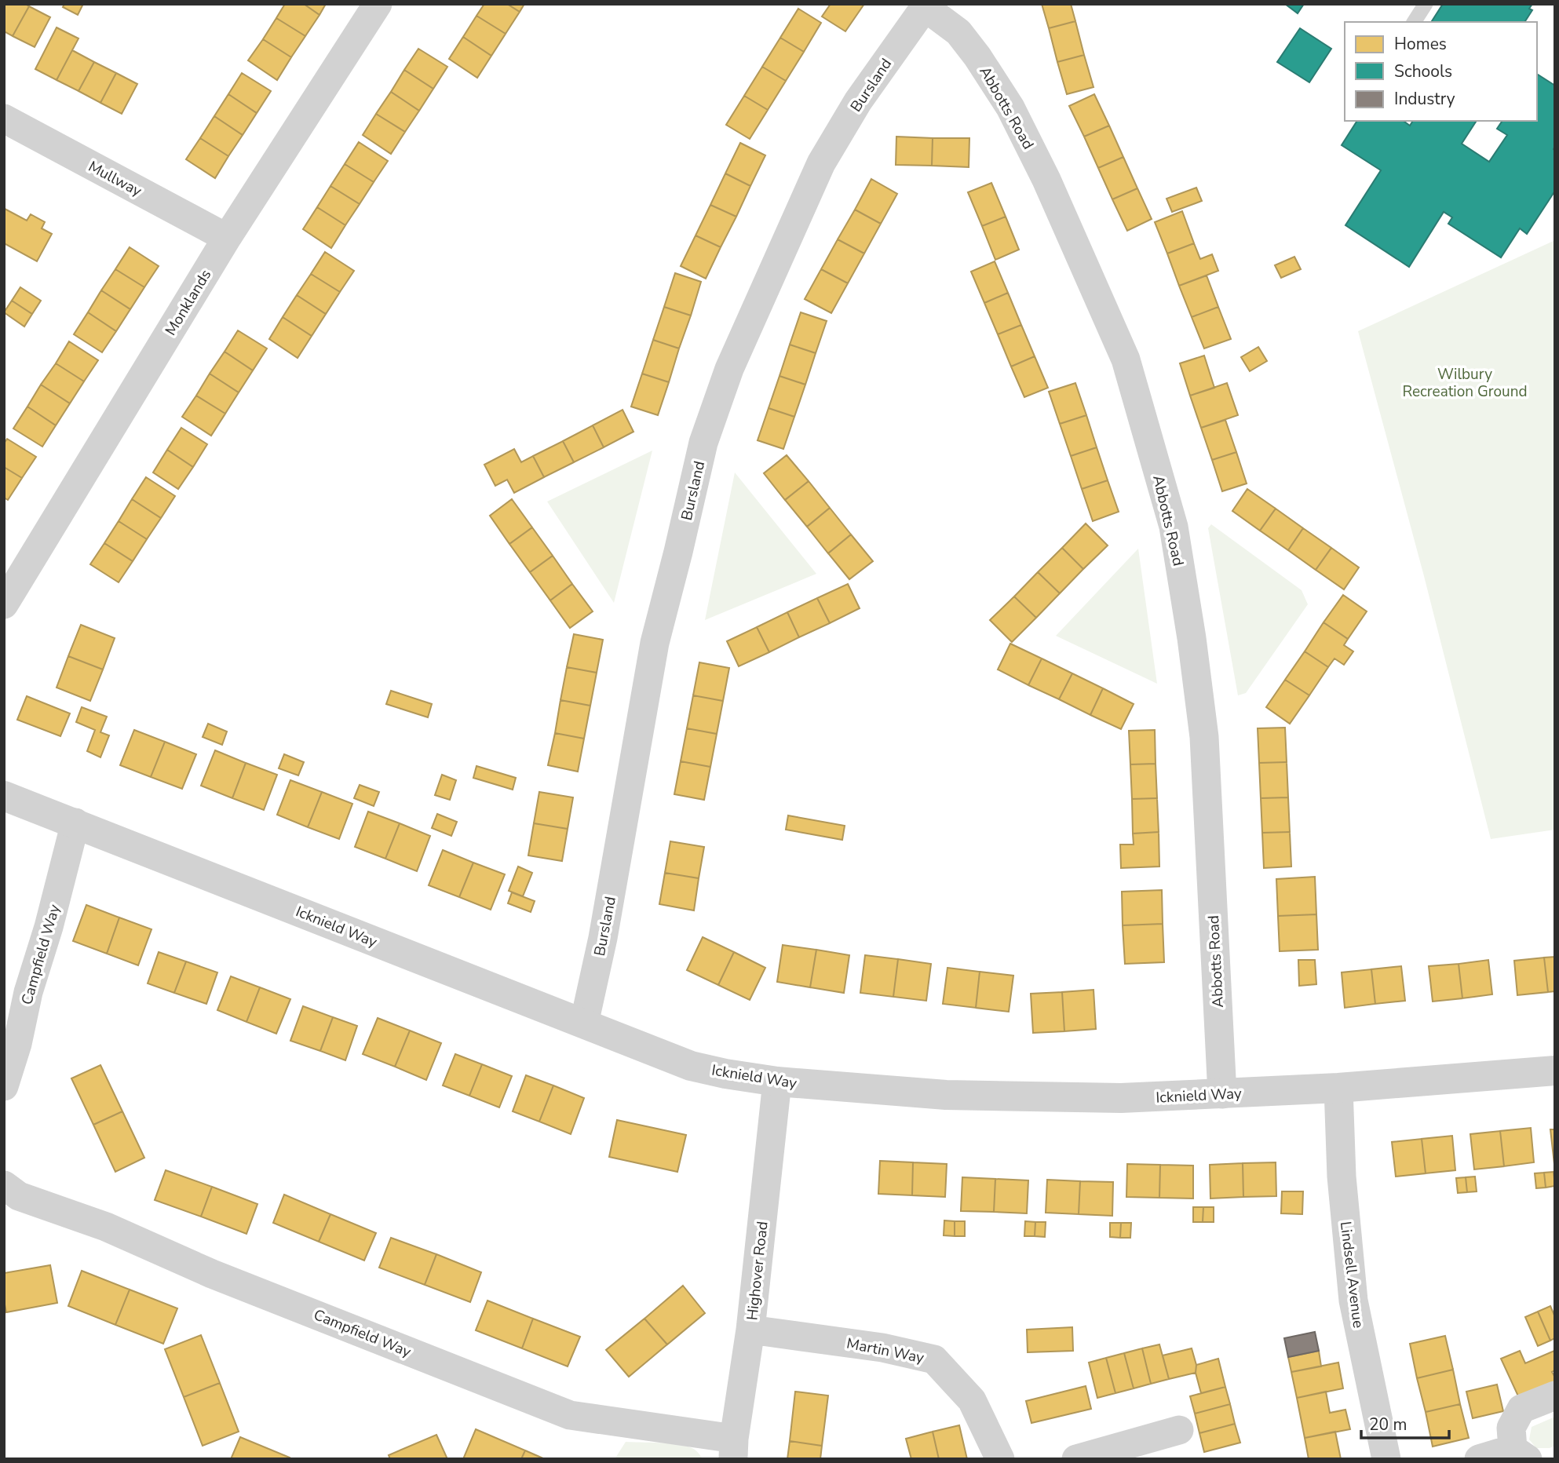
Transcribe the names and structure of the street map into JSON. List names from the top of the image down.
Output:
{
  "streets": {
    "street": [
      "Bursland",
      "Abbotts Road",
      "Mullway",
      "Monklands",
      "Icknield Way",
      "Campfield Way",
      "Highover Road",
      "Lindsell Avenue",
      "Martin Way"
    ]
  },
  "crossings": [
    ["Bursland", "Abbotts Road"],
    ["Bursland", "Icknield Way"],
    ["Abbotts Road", "Icknield Way"],
    ["Mullway", "Monklands"],
    ["Icknield Way", "Campfield Way"],
    ["Icknield Way", "Highover Road"],
    ["Icknield Way", "Lindsell Avenue"],
    ["Campfield Way", "Highover Road"],
    ["Highover Road", "Martin Way"]
  ],
  "parks": ["Wilbury Recreation Ground"],
  "legend": ["Homes", "Schools", "Industry"],
  "scale_bar": "20 m"
}
